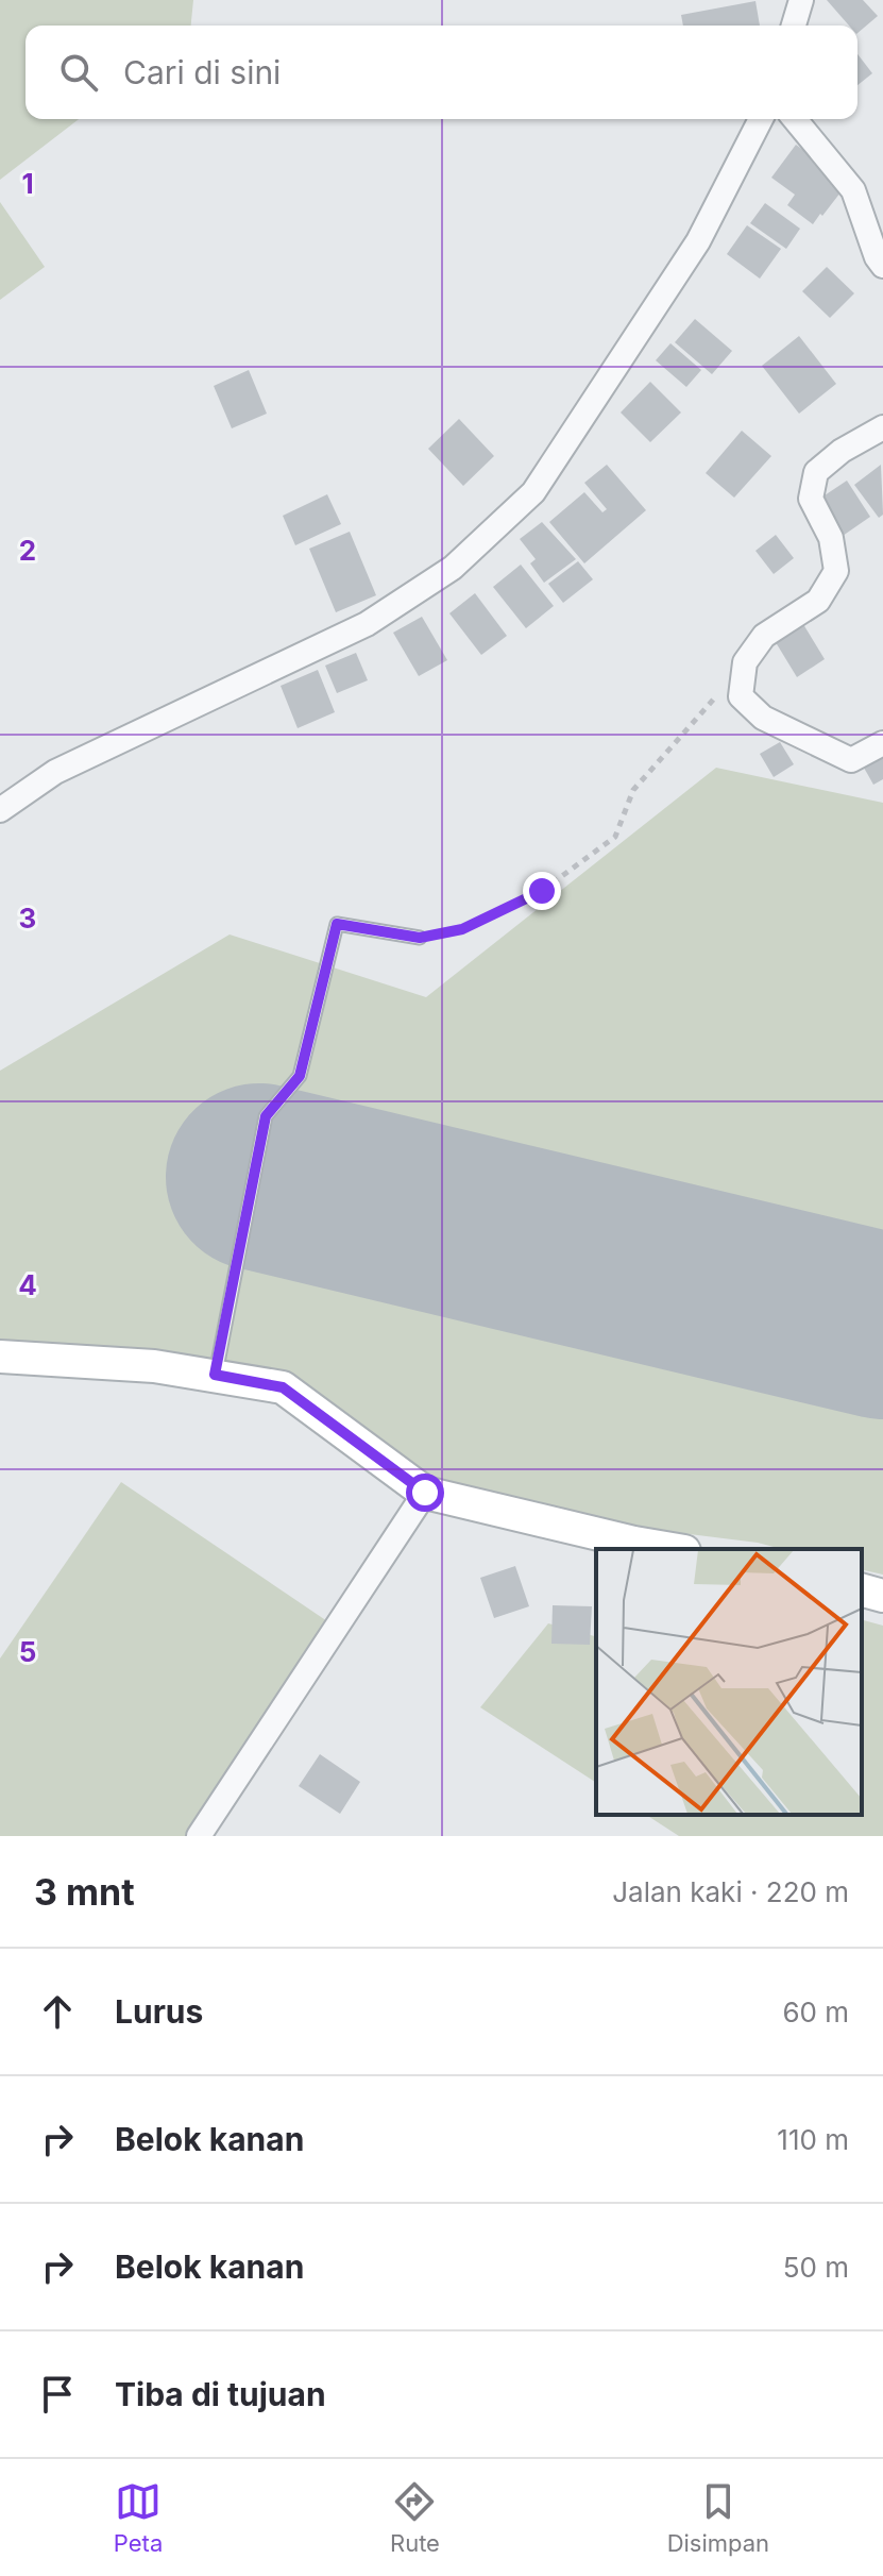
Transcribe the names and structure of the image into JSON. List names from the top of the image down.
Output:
{
  "page": {
    "search": "Cari di sini",
    "heading": ["3 mnt", "Jalan kaki · 220 m"],
    "list": [
      ["Lurus", "60 m"],
      ["Belok kanan", "110 m"],
      ["Belok kanan", "50 m"],
      "Tiba di tujuan"
    ],
    "nav": ["Peta", "Rute", "Disimpan"]
  },
  "grid": {
    "rows": [
      "1",
      "2",
      "3",
      "4",
      "5"
    ]
  }
}
